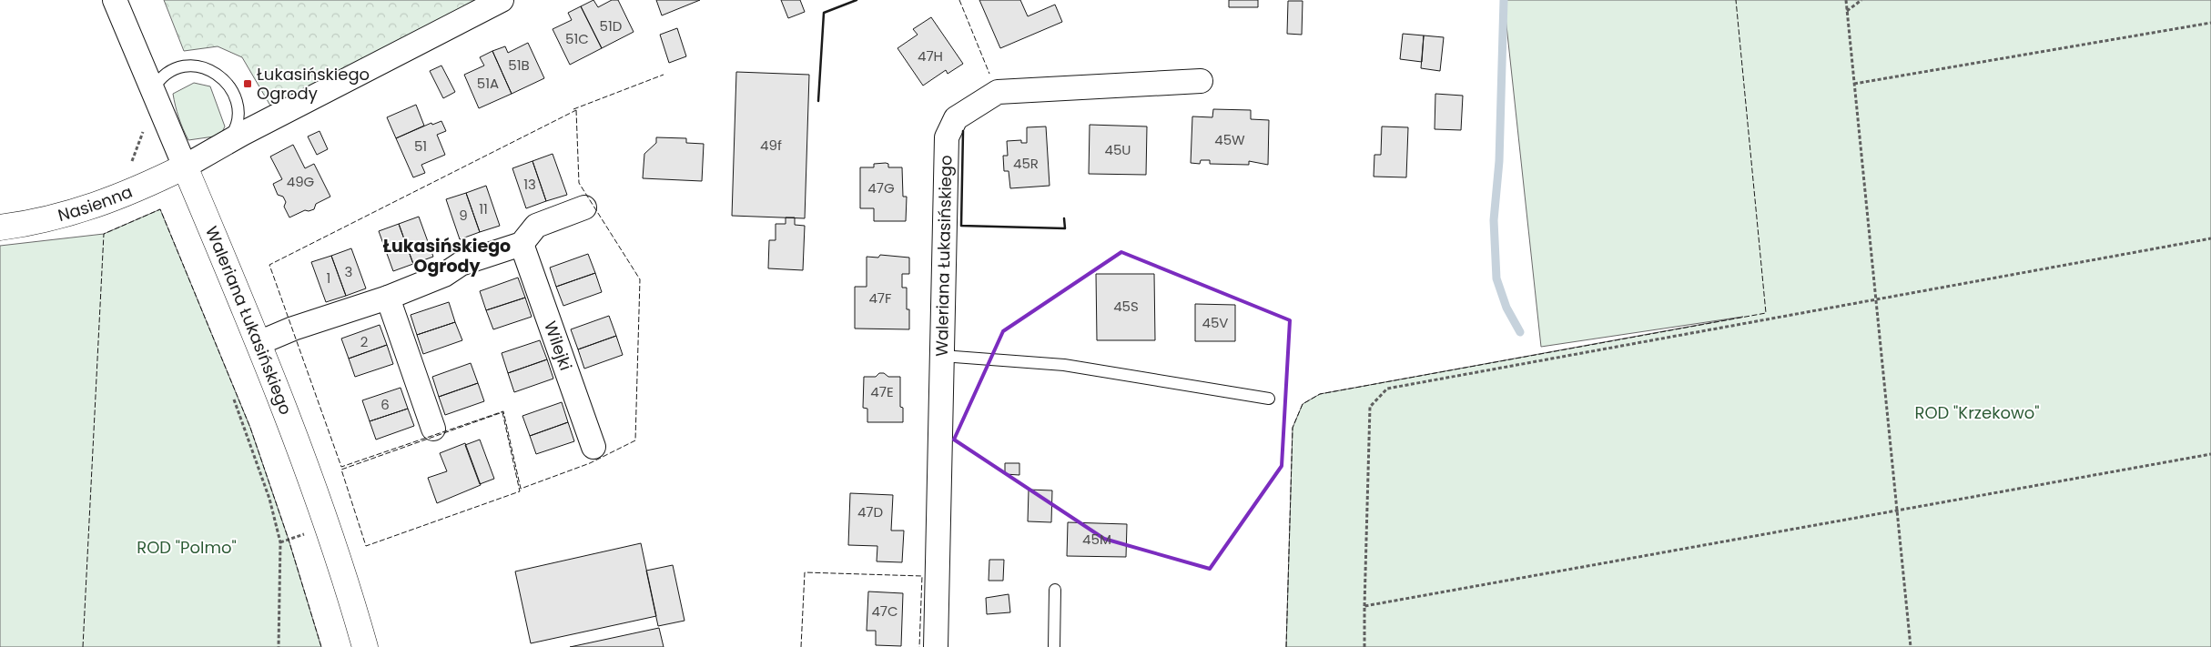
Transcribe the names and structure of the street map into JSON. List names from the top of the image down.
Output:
{
  "streets": {
    "street": ["Nasienna", "Waleriana Łukasińskiego", "Wilejki"]
  },
  "crossings": [
    ["Nasienna", "Waleriana Łukasińskiego"]
  ],
  "districts": ["Łukasińskiego Ogrody"],
  "parks": ["ROD \"Krzekowo\"", "ROD \"Polmo\""],
  "places": {
    "transit": ["Łukasińskiego Ogrody"]
  },
  "house_numbers": [
    "51D",
    "51C",
    "47H",
    "51B",
    "51A",
    "45W",
    "49f",
    "51",
    "45U",
    "45R",
    "49G",
    "13",
    "47G",
    "11",
    "9",
    "3",
    "1",
    "47F",
    "45S",
    "45V",
    "2",
    "47E",
    "6",
    "47D",
    "45M",
    "47C"
  ]
}
